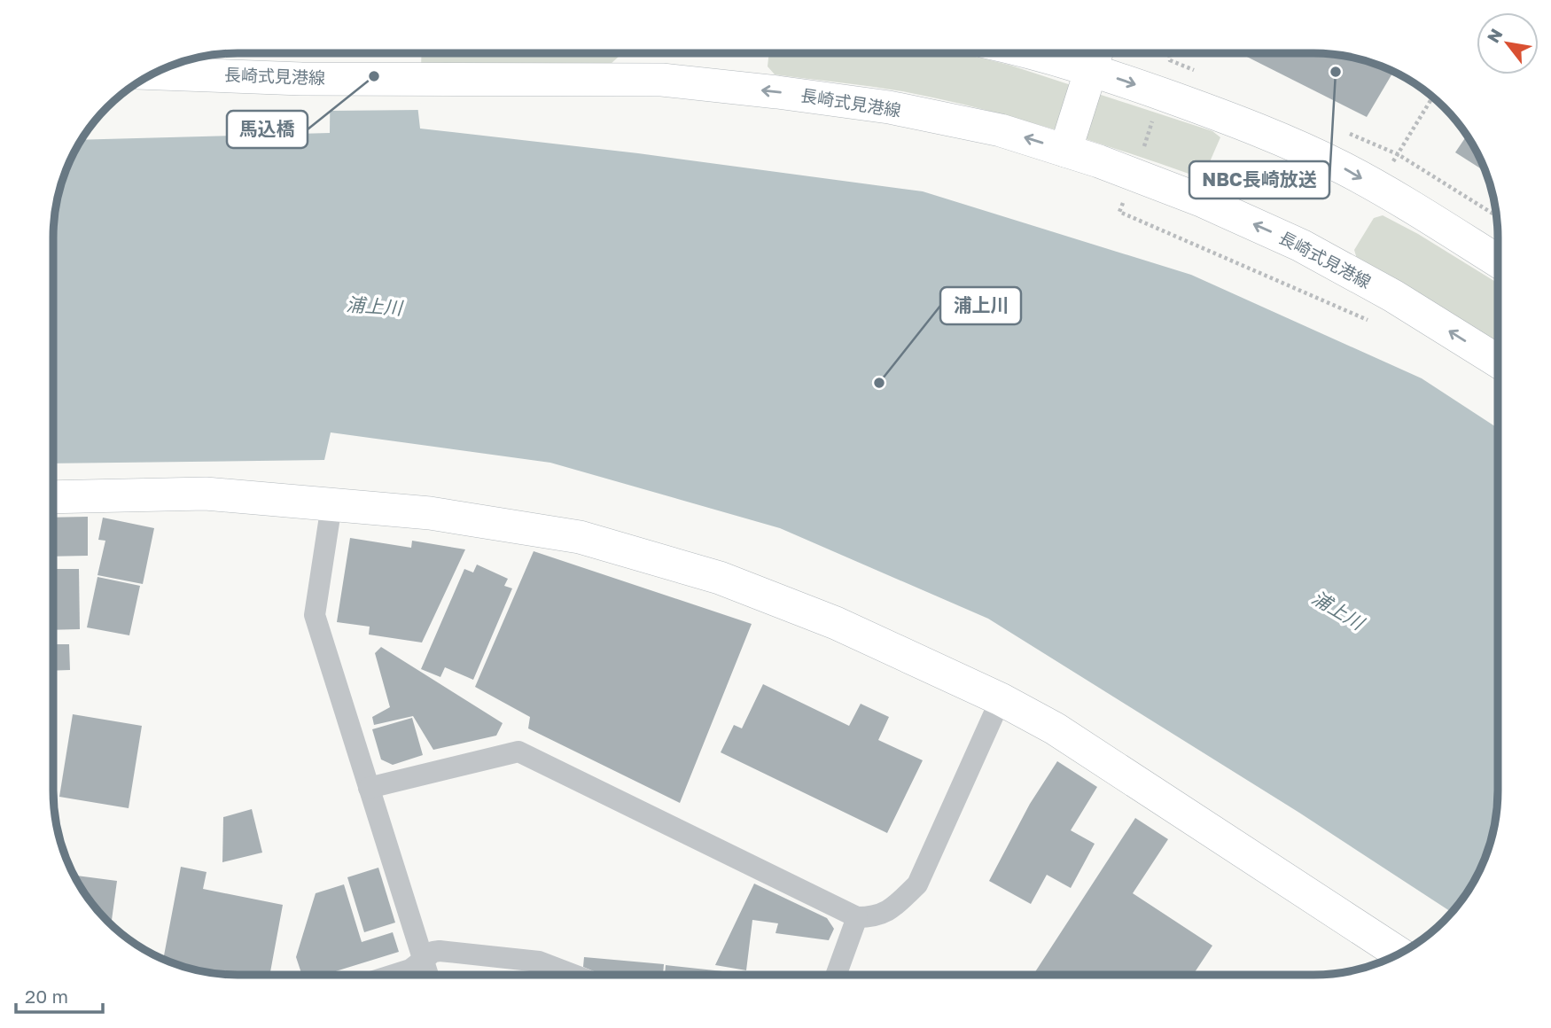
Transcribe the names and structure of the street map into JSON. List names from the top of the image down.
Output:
{
  "streets": {
    "main road": ["長崎式見港線"]
  },
  "water": ["浦上川"],
  "places": ["NBC長崎放送", "馬込橋", "浦上川"],
  "scale_bar": "20 m",
  "north": "top left"
}
